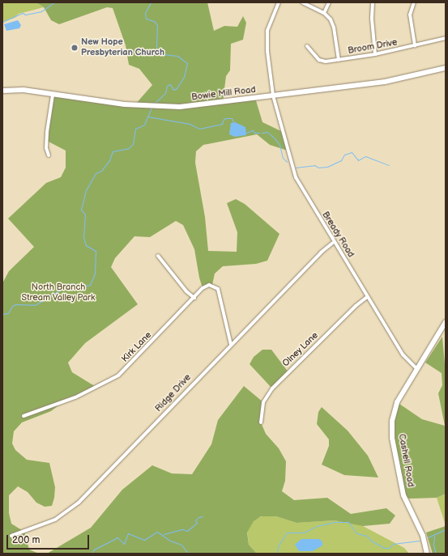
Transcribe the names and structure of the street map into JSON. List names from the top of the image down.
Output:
{
  "streets": {
    "street": [
      "Broom Drive",
      "Bowie Mill Road",
      "Bready Road",
      "Kirk Lane",
      "Olney Lane",
      "Ridge Drive",
      "Cashell Road"
    ]
  },
  "crossings": [
    ["Bowie Mill Road", "Bready Road"],
    ["Bready Road", "Olney Lane"],
    ["Bready Road", "Ridge Drive"],
    ["Bready Road", "Cashell Road"],
    ["Kirk Lane", "Ridge Drive"]
  ],
  "parks": ["North Branch Stream Valley Park"],
  "places": ["New Hope Presbyterian Church"],
  "scale_bar": "200 m"
}
